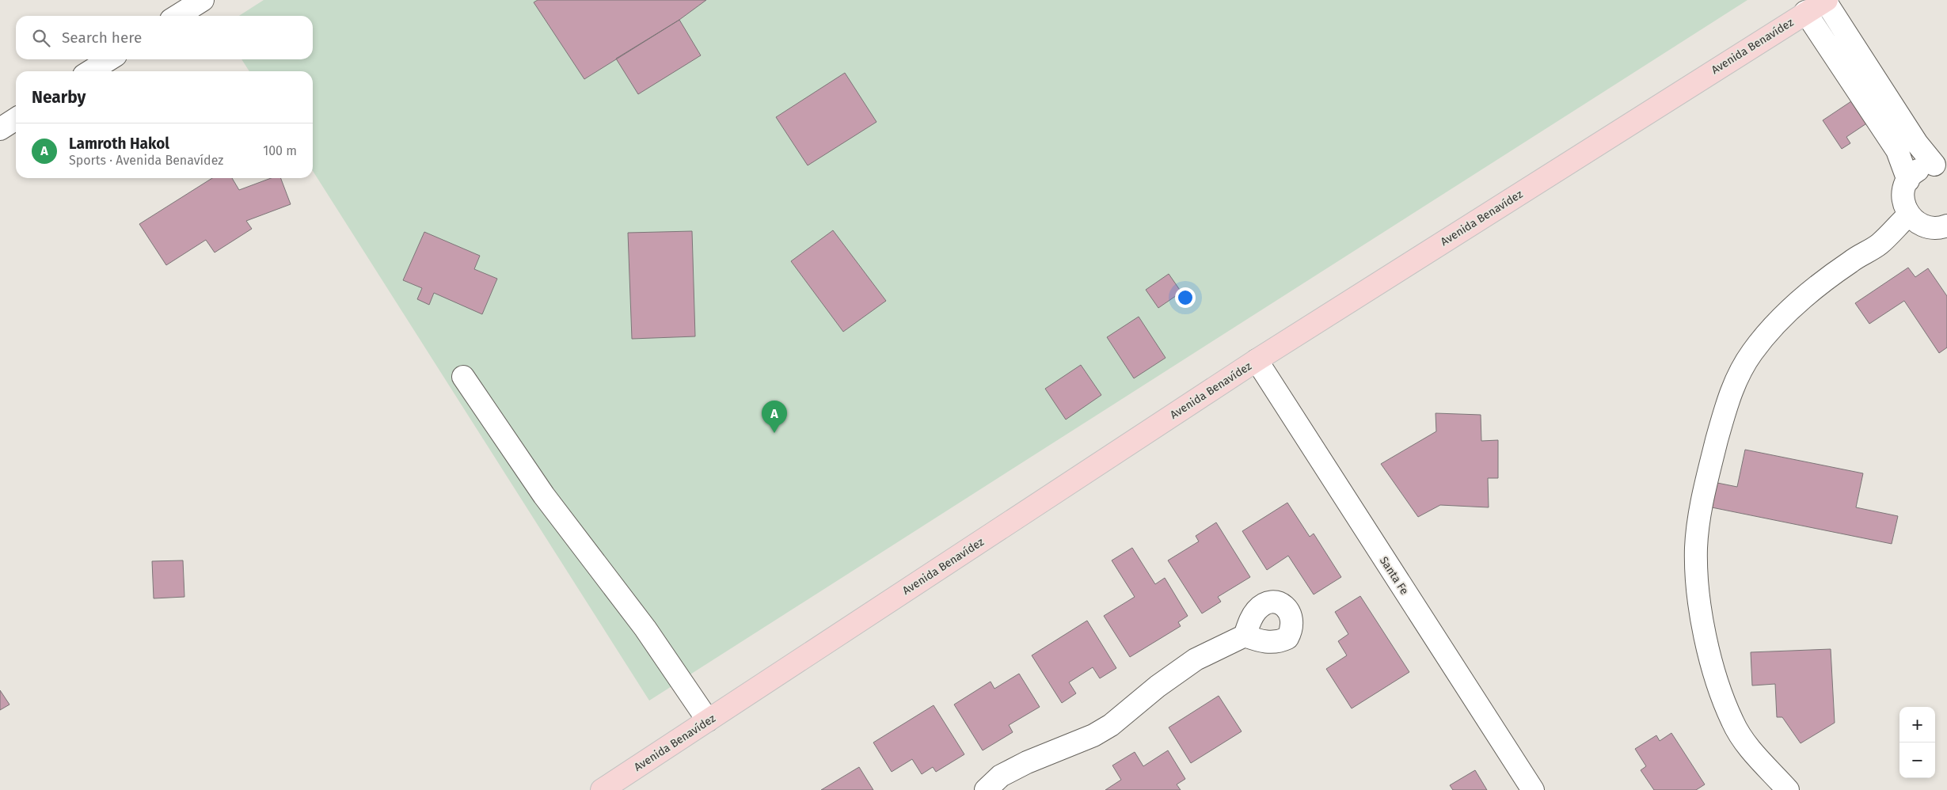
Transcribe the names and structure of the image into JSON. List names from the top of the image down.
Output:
{
  "streets": {
    "main road": ["Avenida Benavídez"],
    "street": ["Santa Fe"]
  },
  "crossings": [
    ["Avenida Benavídez", "Santa Fe"]
  ],
  "page": {
    "search": "Search here",
    "heading": "Nearby",
    "list": [
      {
        "mark": "A",
        "name": "Lamroth Hakol",
        "note": "Sports · Avenida Benavídez",
        "value": "100 m"
      }
    ],
    "pins": "A",
    "map_buttons": ["+", "−"]
  }
}
